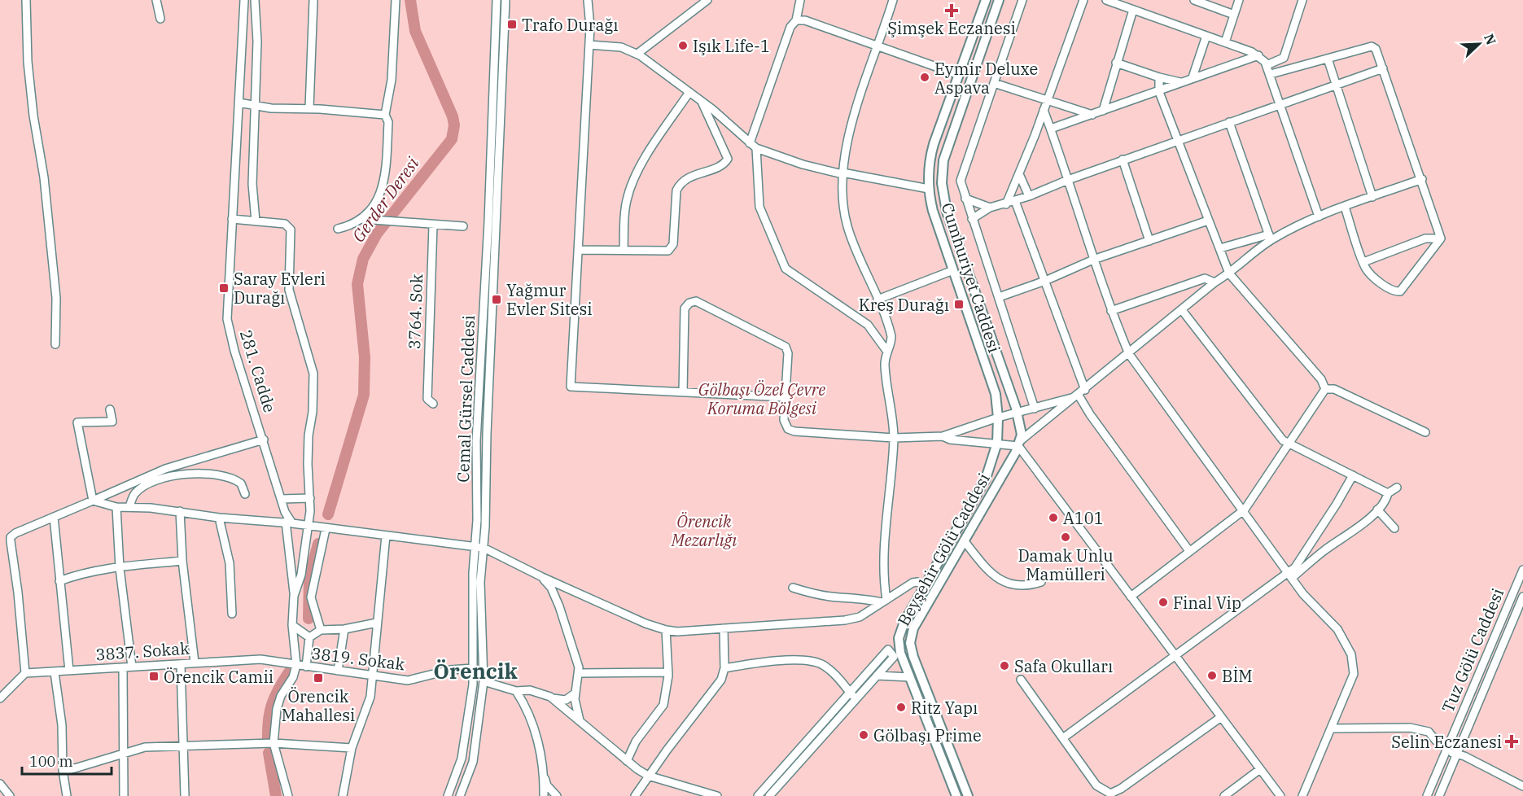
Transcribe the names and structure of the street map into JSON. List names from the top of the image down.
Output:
{
  "streets": {
    "main road": ["Cumhuriyet Caddesi", "Beyşehir Gölü Caddesi"],
    "street": [
      "3764. Sok",
      "281. Cadde",
      "Cemal Gürsel Caddesi",
      "Tuz Gölü Caddesi",
      "3837. Sokak",
      "3819. Sokak"
    ]
  },
  "crossings": [
    ["Cemal Gürsel Caddesi", "3819. Sokak"],
    ["3837. Sokak", "3819. Sokak"]
  ],
  "districts": ["Örencik"],
  "water": ["Gerder Deresi"],
  "parks": ["Gölbaşı Özel Çevre Koruma Bölgesi", "Örencik Mezarlığı"],
  "places": {
    "health": ["Şimşek Eczanesi", "Selin Eczanesi"],
    "transit": [
      "Trafo Durağı",
      "Saray Evleri Durağı",
      "Yağmur Evler Sitesi",
      "Kreş Durağı",
      "Örencik Camii",
      "Örencik Mahallesi"
    ],
    "other": [
      "Işık Life-1",
      "Eymir Deluxe Aspava",
      "A101",
      "Damak Unlu Mamülleri",
      "Final Vip",
      "Safa Okulları",
      "BİM",
      "Ritz Yapı",
      "Gölbaşı Prime"
    ]
  },
  "scale_bar": "100 m",
  "north": "top right"
}
